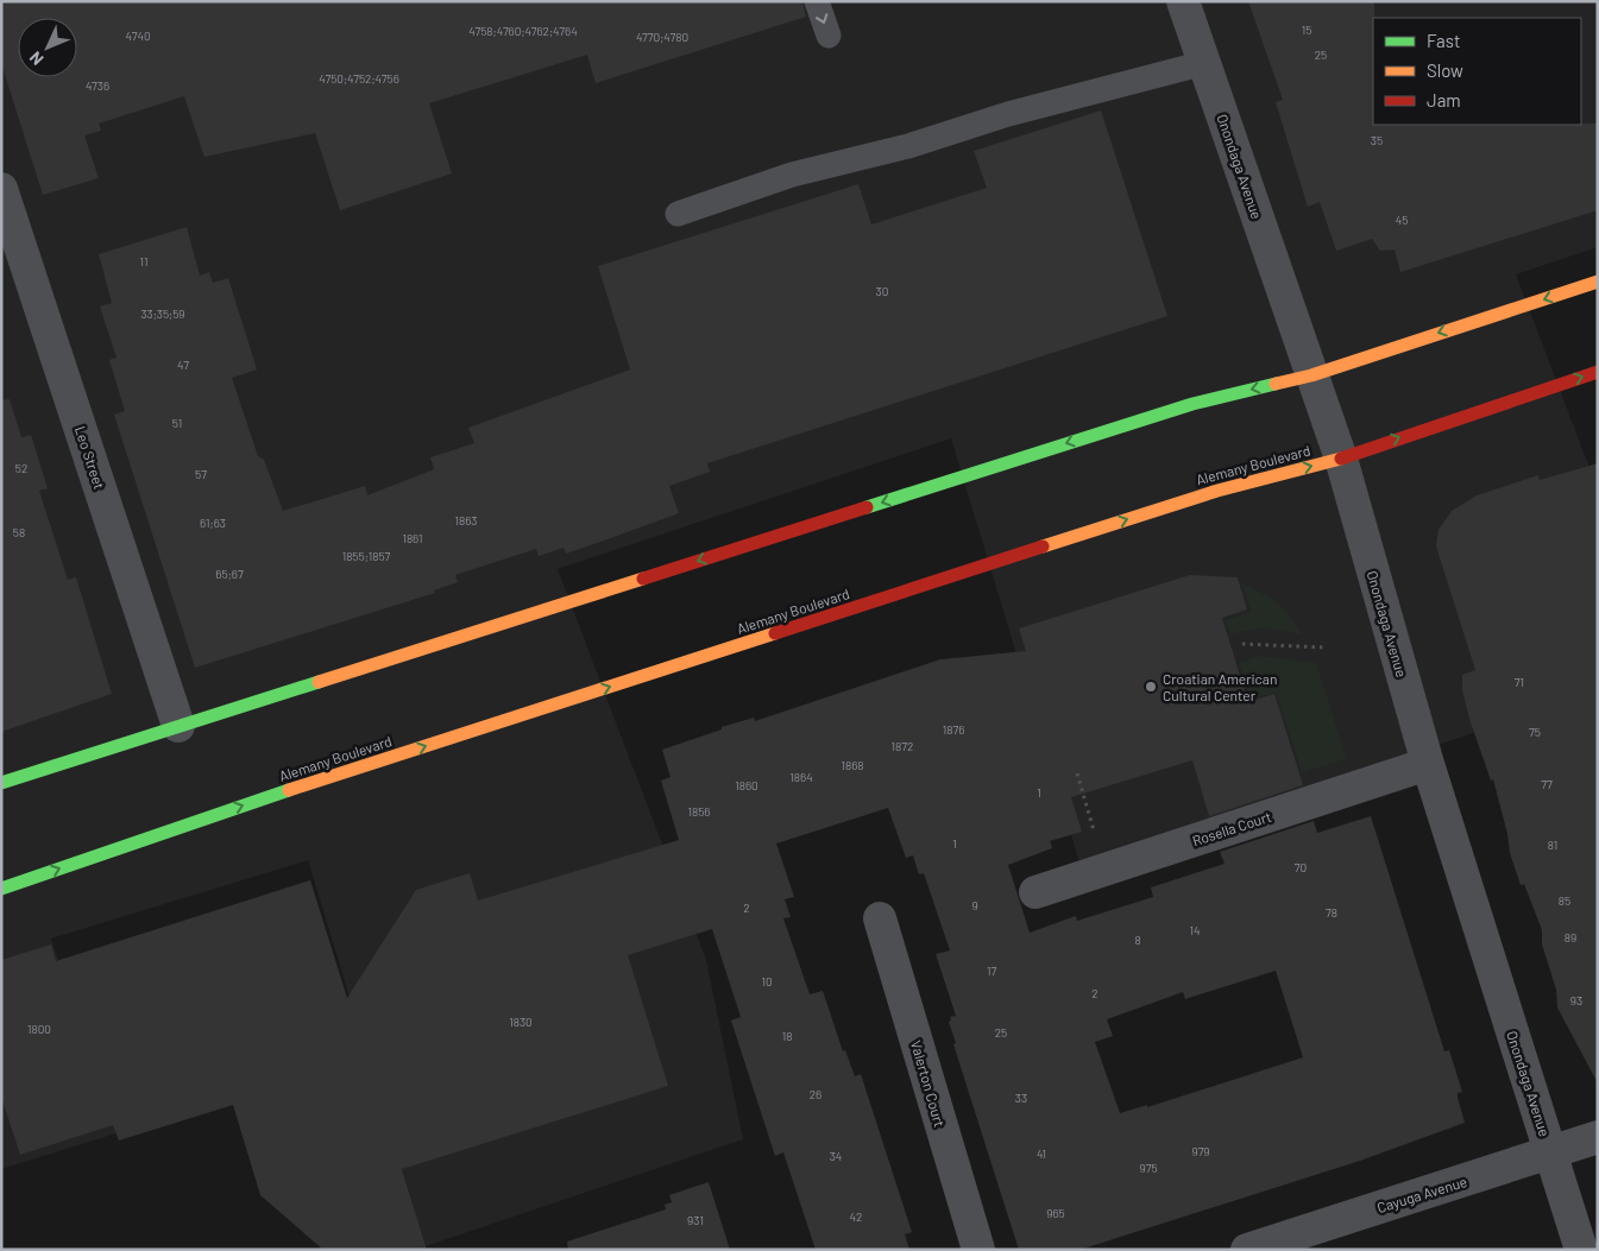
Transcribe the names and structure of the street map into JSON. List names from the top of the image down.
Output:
{
  "streets": {
    "main road": ["Alemany Boulevard"],
    "street": [
      "Onondaga Avenue",
      "Leo Street",
      "Rosella Court",
      "Valerton Court",
      "Cayuga Avenue"
    ]
  },
  "crossings": [
    ["Onondaga Avenue", "Alemany Boulevard"],
    ["Onondaga Avenue", "Rosella Court"],
    ["Onondaga Avenue", "Cayuga Avenue"]
  ],
  "places": ["Croatian American Cultural Center"],
  "house_numbers": [
    "15",
    "4758;4760;4762;4764",
    "4740",
    "4770;4780",
    "25",
    "4750;4752;4756",
    "4736",
    "35",
    "45",
    "11",
    "30",
    "33;35;59",
    "47",
    "51",
    "52",
    "57",
    "1863",
    "61;63",
    "58",
    "1861",
    "1855;1857",
    "65;67",
    "71",
    "1876",
    "75",
    "1872",
    "1868",
    "1864",
    "77",
    "1860",
    "1",
    "1856",
    "1",
    "81",
    "70",
    "85",
    "9",
    "2",
    "78",
    "14",
    "89",
    "8",
    "17",
    "10",
    "2",
    "93",
    "1830",
    "1800",
    "25",
    "18",
    "26",
    "33",
    "979",
    "41",
    "34",
    "975",
    "965",
    "42",
    "931"
  ],
  "legend": ["Fast", "Slow", "Jam"],
  "north": "bottom left"
}
